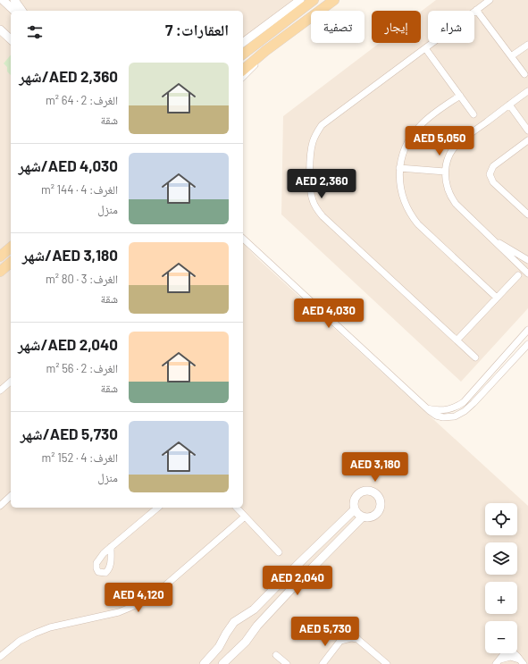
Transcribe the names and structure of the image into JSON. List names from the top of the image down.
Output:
{
  "page": {
    "chip": ["شراء", "إيجار", "تصفية"],
    "heading": "العقارات: 7",
    "list": [
      {
        "name": "AED 2,360/شهر",
        "note": "الغرف: 2 · 64 m² · شقة"
      },
      {
        "name": "AED 4,030/شهر",
        "note": "الغرف: 4 · 144 m² · منزل"
      },
      {
        "name": "AED 3,180/شهر",
        "note": "الغرف: 3 · 80 m² · شقة"
      },
      {
        "name": "AED 2,040/شهر",
        "note": "الغرف: 2 · 56 m² · شقة"
      },
      {
        "name": "AED 5,730/شهر",
        "note": "الغرف: 4 · 152 m² · منزل"
      }
    ],
    "price": [
      "AED 5,050",
      "AED 2,360",
      "AED 4,030",
      "AED 3,180",
      "AED 2,040",
      "AED 4,120",
      "AED 5,730"
    ],
    "map_buttons": ["+", "−"]
  }
}
